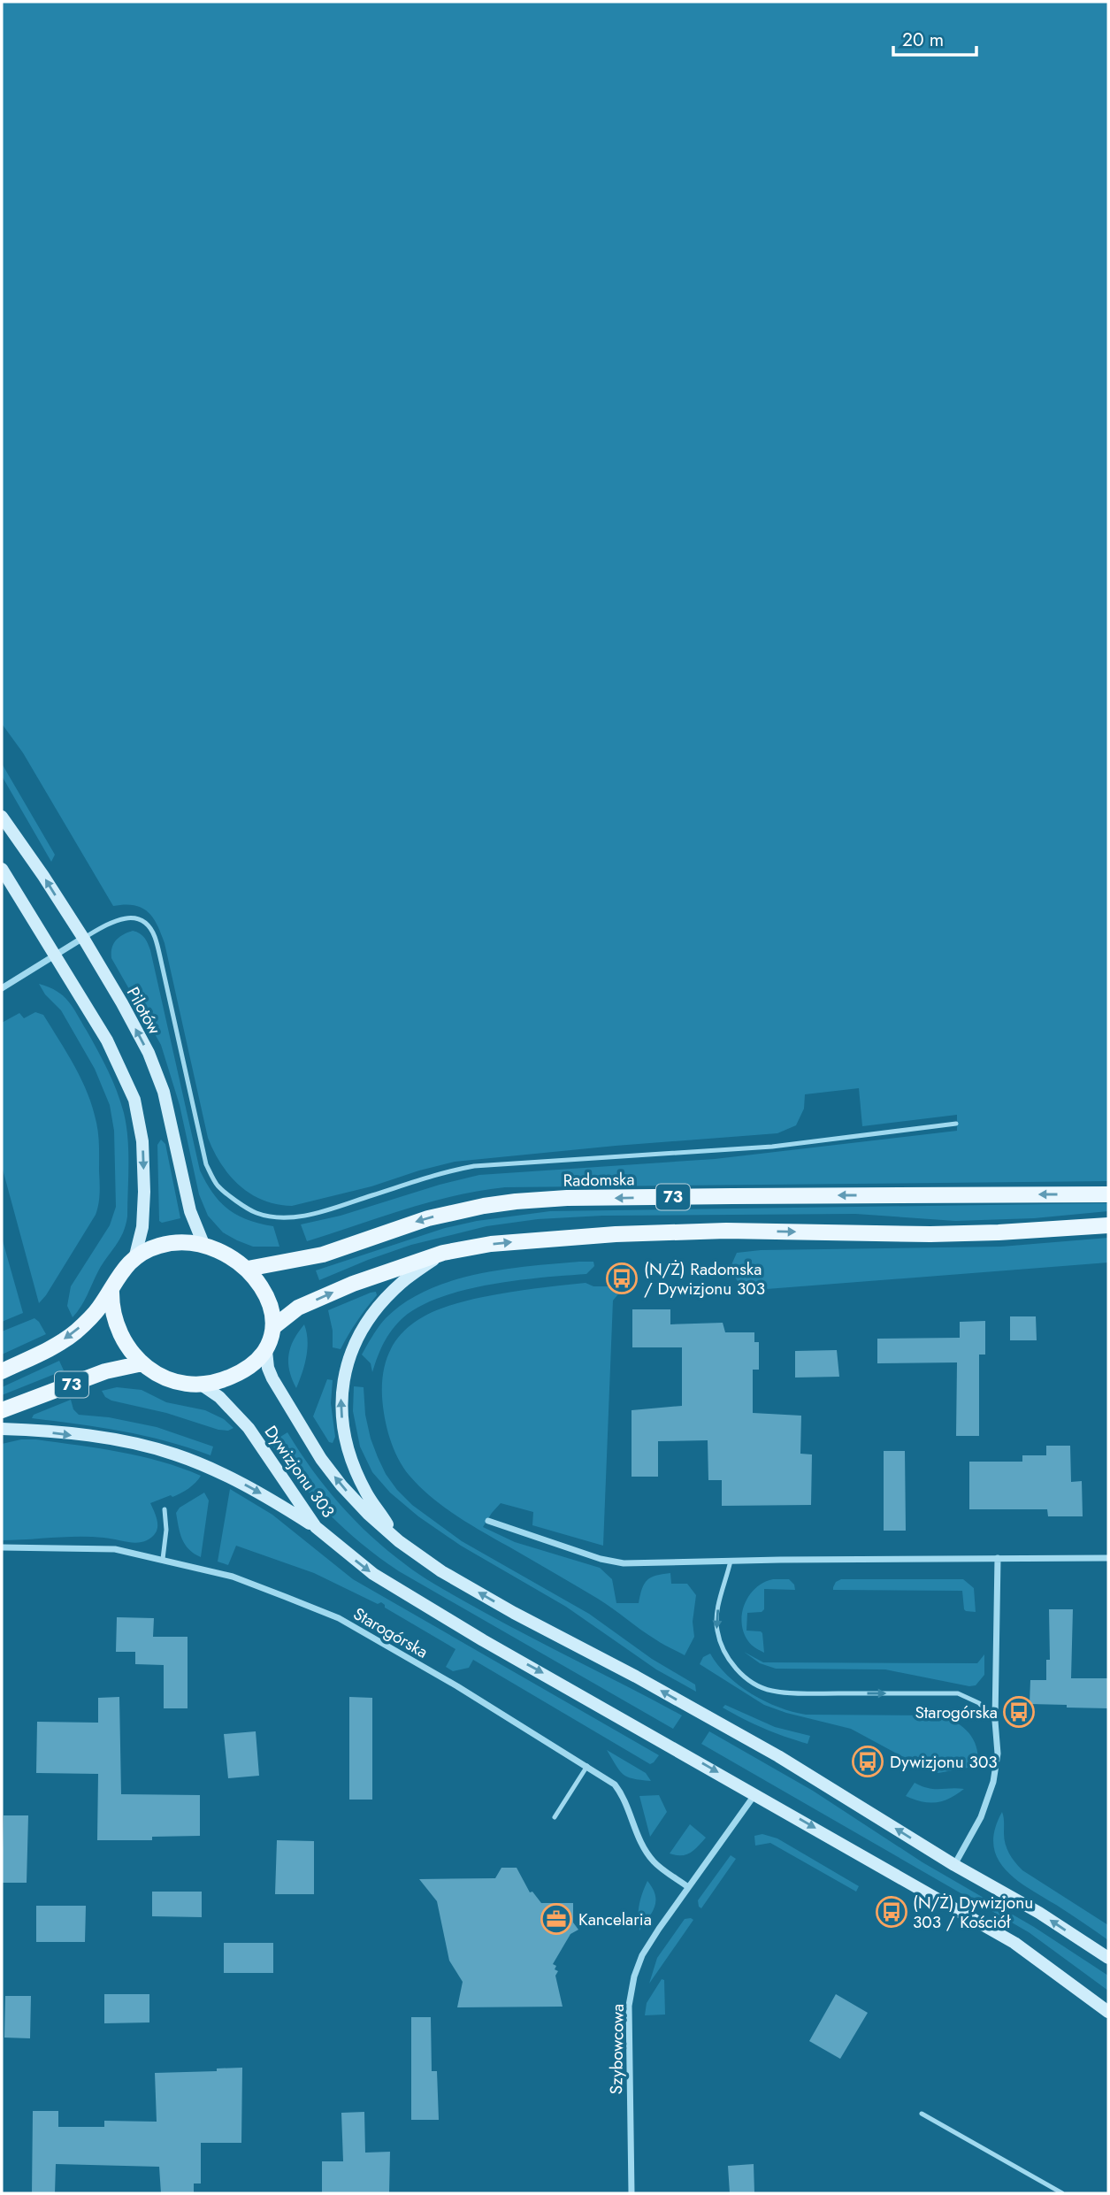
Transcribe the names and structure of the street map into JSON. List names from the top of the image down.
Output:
{
  "streets": {
    "main road": [
      "Pilotów",
      "Radomska",
      "73",
      "Dywizjonu 303"
    ],
    "street": ["Starogórska", "Szybowcowa"]
  },
  "crossings": [
    ["Pilotów", "Radomska"],
    ["Pilotów", "73"],
    ["Pilotów", "Dywizjonu 303"],
    ["Radomska", "73"],
    ["Radomska", "Dywizjonu 303"],
    ["73", "Dywizjonu 303"],
    ["Dywizjonu 303", "Szybowcowa"],
    ["Starogórska", "Szybowcowa"]
  ],
  "places": {
    "bus stop": [
      "(N/Ż) Radomska / Dywizjonu 303",
      "Starogórska",
      "Dywizjonu 303",
      "(N/Ż) Dywizjonu 303 / Kościół"
    ],
    "office": ["Kancelaria"]
  },
  "scale_bar": "20 m"
}
